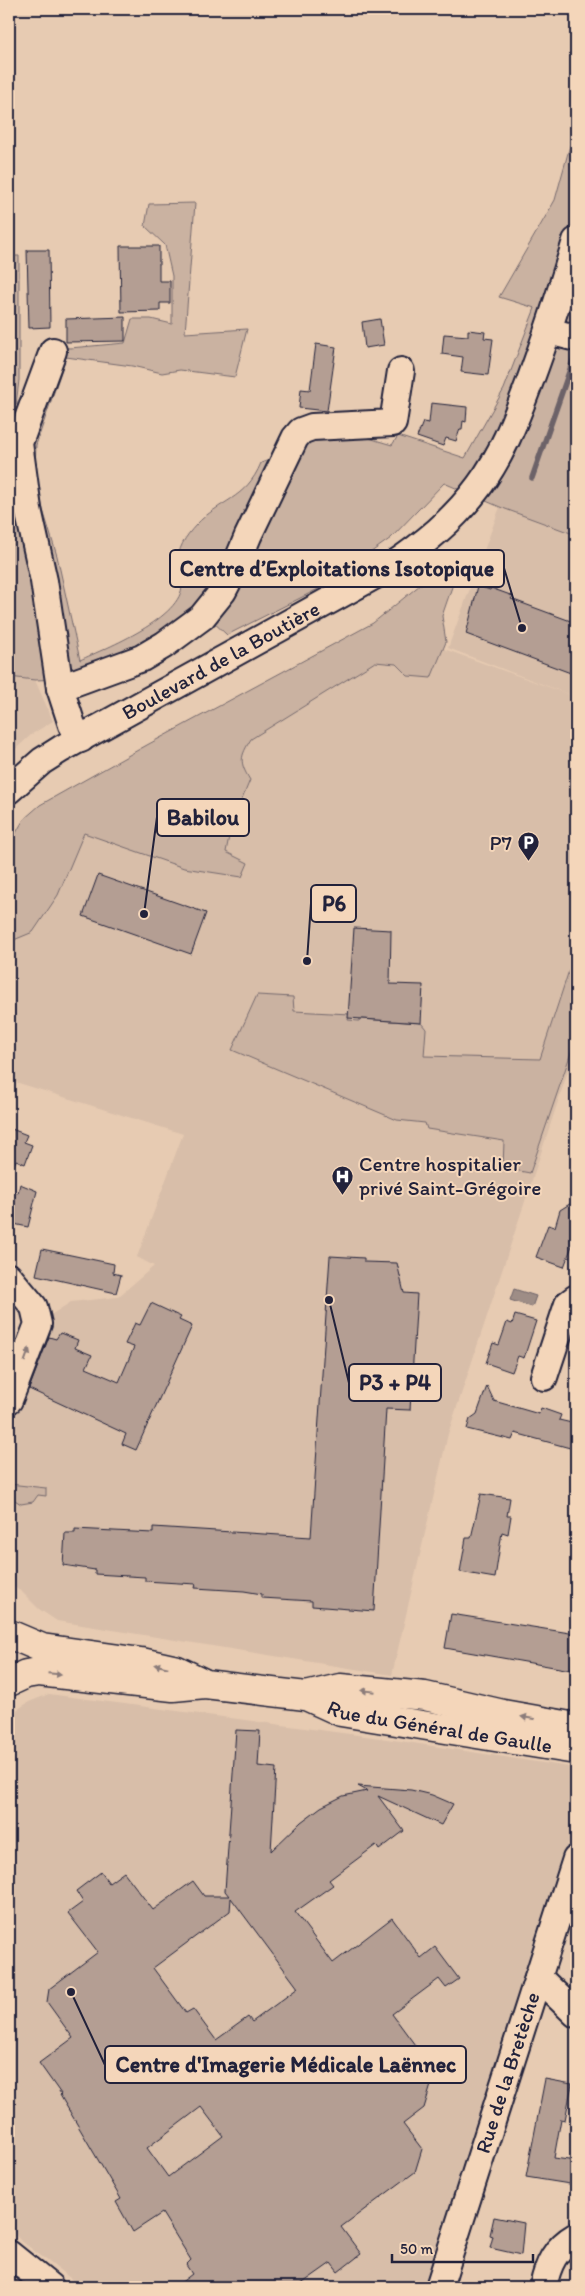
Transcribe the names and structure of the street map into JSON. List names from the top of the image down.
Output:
{
  "streets": {
    "main road": ["Rue du Général de Gaulle"],
    "street": ["Boulevard de la Boutière", "Rue de la Bretèche"]
  },
  "places": {
    "other": [
      "Centre d’Exploitations Isotopique",
      "Babilou",
      "P6",
      "P3 + P4",
      "Centre d'Imagerie Médicale Laënnec"
    ],
    "parking": ["P7"],
    "hospital": ["Centre hospitalier privé Saint-Grégoire"]
  },
  "scale_bar": "50 m"
}
